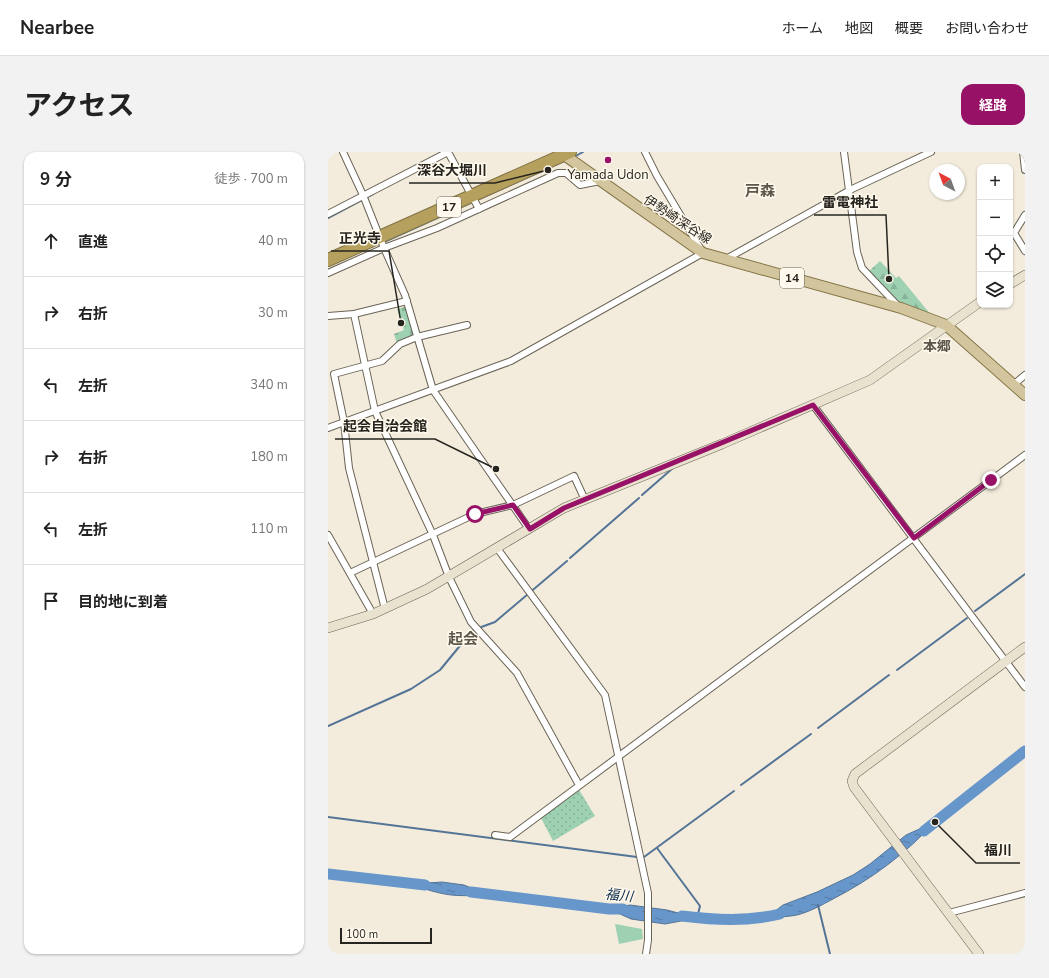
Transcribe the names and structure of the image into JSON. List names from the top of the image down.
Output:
{
  "streets": {
    "highway": ["17"],
    "main road": ["伊勢崎深谷線", "14"]
  },
  "crossings": [
    ["17", "伊勢崎深谷線"]
  ],
  "districts": ["戸森", "本郷", "起会"],
  "water": ["福川"],
  "places": [
    "Yamada Udon",
    "深谷大堀川",
    "雷電神社",
    "正光寺",
    "起会自治会館",
    "福川"
  ],
  "scale_bar": "100 m",
  "north": "top left",
  "page": {
    "header": "Nearbee",
    "nav": [
      "ホーム",
      "地図",
      "概要",
      "お問い合わせ"
    ],
    "title": "アクセス",
    "buttons": "経路",
    "heading": ["9 分", "徒歩 · 700 m"],
    "map_buttons": ["+", "−"],
    "list": [
      ["直進", "40 m"],
      ["右折", "30 m"],
      ["左折", "340 m"],
      ["右折", "180 m"],
      ["左折", "110 m"],
      "目的地に到着"
    ],
    "scale": "100 m"
  }
}
